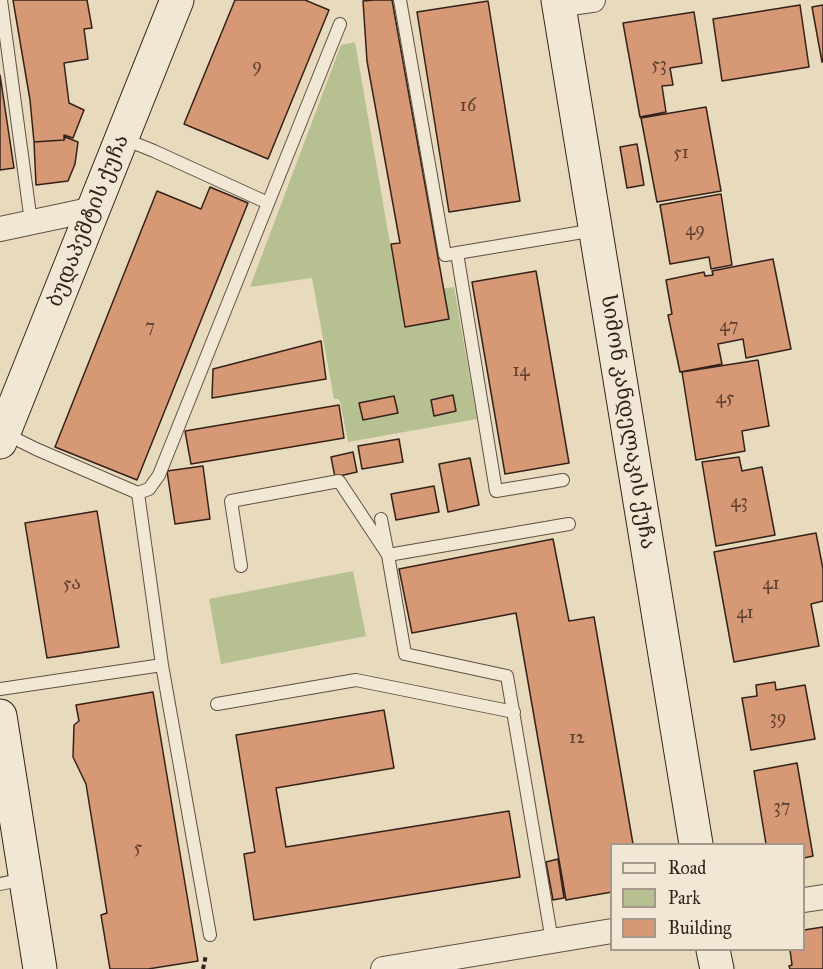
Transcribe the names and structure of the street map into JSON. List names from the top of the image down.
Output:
{
  "streets": {
    "main road": ["ბუდაპეშტის ქუჩა", "სიმონ კანდელაკის ქუჩა"]
  },
  "house_numbers": [
    "53",
    "9",
    "16",
    "51",
    "49",
    "47",
    "7",
    "14",
    "45",
    "43",
    "5ა",
    "41",
    "41",
    "39",
    "12",
    "37",
    "5"
  ],
  "legend": ["Road", "Park", "Building"]
}
